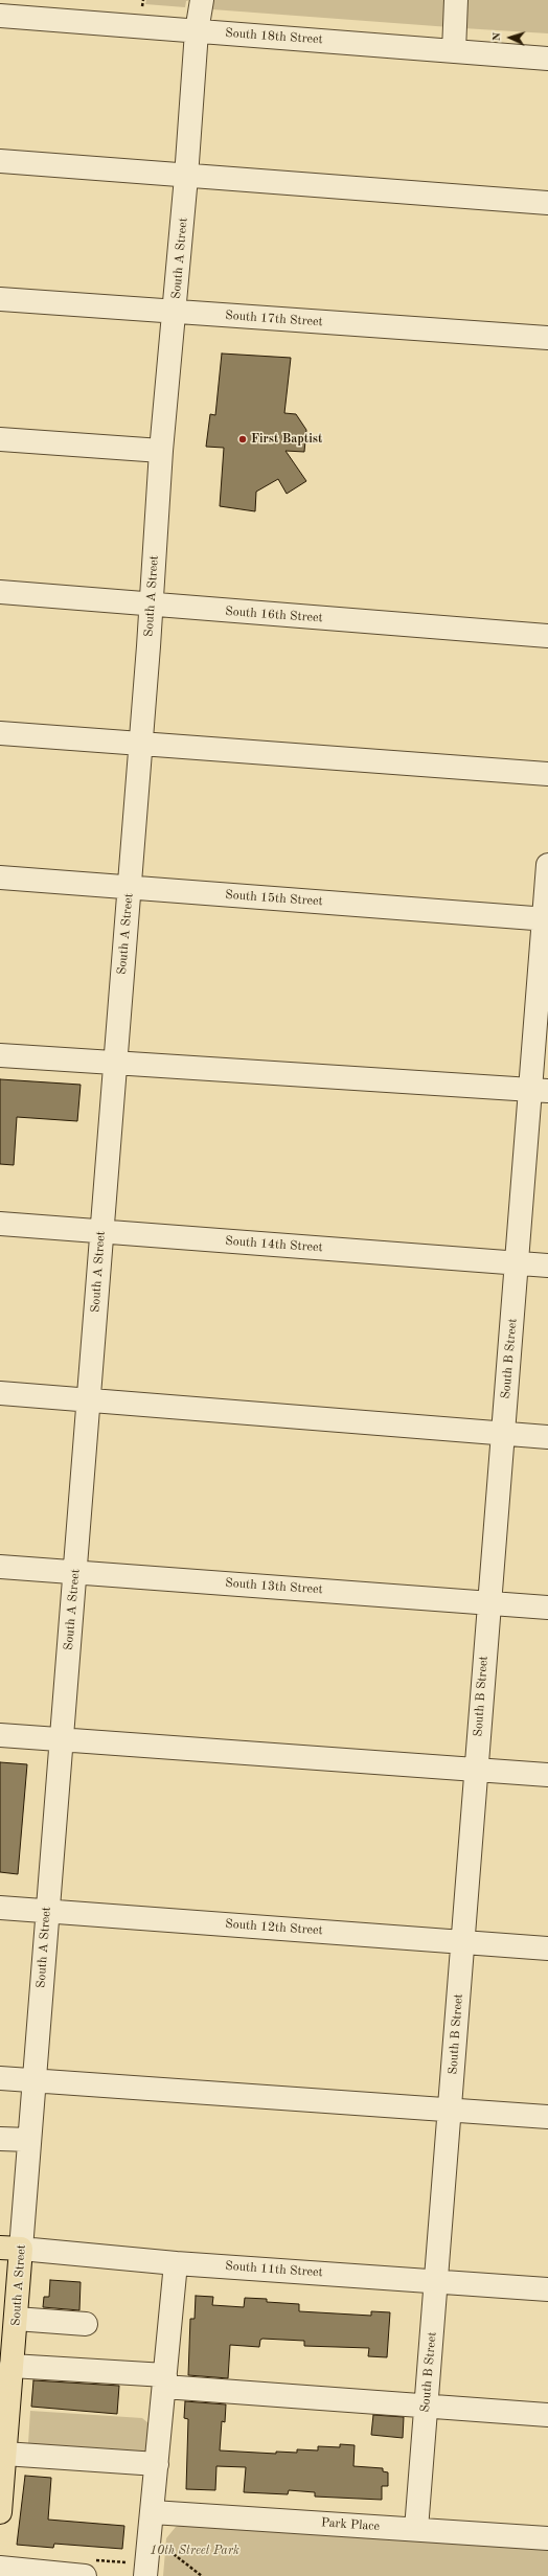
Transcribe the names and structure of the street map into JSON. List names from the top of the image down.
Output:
{
  "streets": {
    "main road": ["South A Street"],
    "street": [
      "South 18th Street",
      "South 17th Street",
      "South 16th Street",
      "South 15th Street",
      "South 14th Street",
      "South B Street",
      "South 13th Street",
      "South 12th Street",
      "South 11th Street",
      "Park Place"
    ]
  },
  "crossings": [
    ["South 18th Street", "South A Street"],
    ["South A Street", "South 17th Street"],
    ["South A Street", "South 16th Street"],
    ["South A Street", "South 15th Street"],
    ["South A Street", "South 14th Street"],
    ["South A Street", "South 13th Street"],
    ["South A Street", "South 12th Street"],
    ["South A Street", "South 11th Street"],
    ["South 15th Street", "South B Street"],
    ["South 14th Street", "South B Street"],
    ["South B Street", "South 13th Street"],
    ["South B Street", "South 12th Street"],
    ["South B Street", "South 11th Street"],
    ["South B Street", "Park Place"]
  ],
  "parks": ["10th Street Park"],
  "places": ["First Baptist"],
  "north": "left"
}
